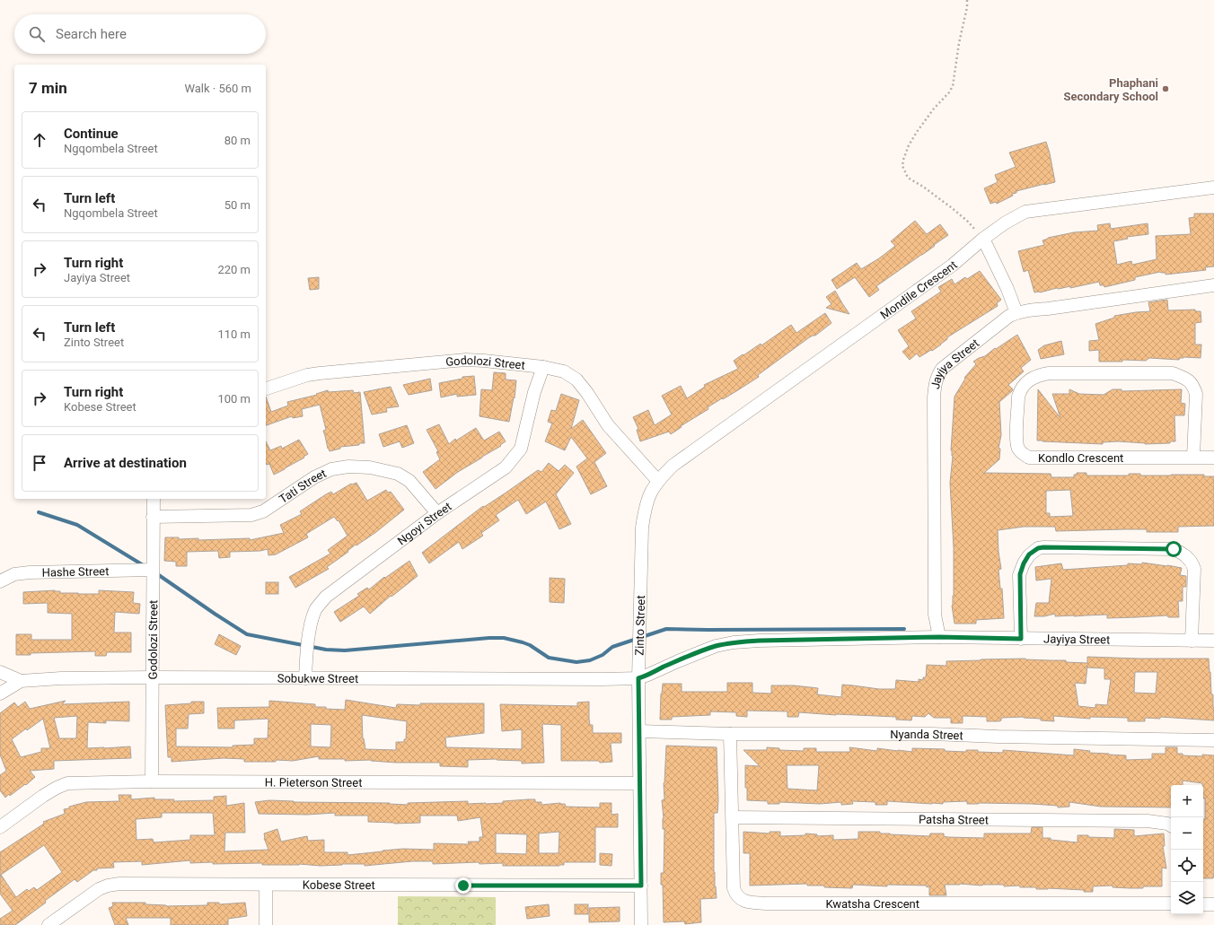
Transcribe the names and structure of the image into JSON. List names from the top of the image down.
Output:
{
  "streets": {
    "street": [
      "Mondile Crescent",
      "Godolozi Street",
      "Jayiya Street",
      "Kondlo Crescent",
      "Tati Street",
      "Ngoyi Street",
      "Hashe Street",
      "Zinto Street",
      "Sobukwe Street",
      "Nyanda Street",
      "H. Pieterson Street",
      "Patsha Street",
      "Kobese Street",
      "Kwatsha Crescent"
    ]
  },
  "crossings": [
    ["Mondile Crescent", "Godolozi Street"],
    ["Mondile Crescent", "Zinto Street"],
    ["Godolozi Street", "Tati Street"],
    ["Godolozi Street", "Ngoyi Street"],
    ["Godolozi Street", "Hashe Street"],
    ["Godolozi Street", "Zinto Street"],
    ["Godolozi Street", "Sobukwe Street"],
    ["Godolozi Street", "H. Pieterson Street"],
    ["Jayiya Street", "Zinto Street"],
    ["Jayiya Street", "Sobukwe Street"],
    ["Tati Street", "Ngoyi Street"],
    ["Ngoyi Street", "Sobukwe Street"],
    ["Zinto Street", "Sobukwe Street"],
    ["Zinto Street", "Nyanda Street"],
    ["Zinto Street", "H. Pieterson Street"],
    ["Zinto Street", "Kobese Street"],
    ["Nyanda Street", "Kwatsha Crescent"],
    ["Patsha Street", "Kwatsha Crescent"]
  ],
  "places": ["Phaphani Secondary School"],
  "page": {
    "search": "Search here",
    "heading": ["7 min", "Walk · 560 m"],
    "list": [
      ["Continue", "Ngqombela Street", "80 m"],
      ["Turn left", "Ngqombela Street", "50 m"],
      ["Turn right", "Jayiya Street", "220 m"],
      ["Turn left", "Zinto Street", "110 m"],
      ["Turn right", "Kobese Street", "100 m"],
      "Arrive at destination"
    ],
    "map_buttons": ["+", "−"]
  }
}
